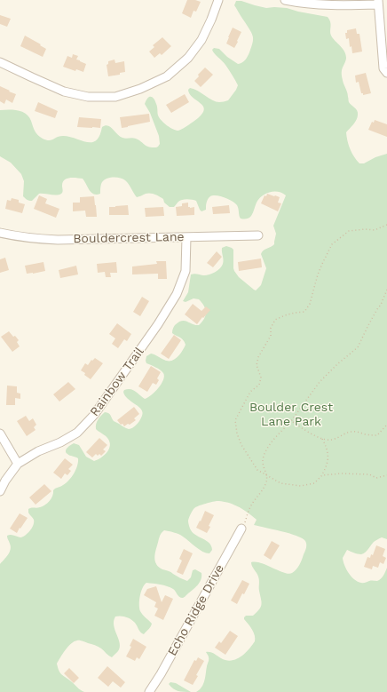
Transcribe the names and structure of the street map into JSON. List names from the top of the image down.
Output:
{
  "streets": {
    "street": ["Bouldercrest Lane", "Rainbow Trail", "Echo Ridge Drive"]
  },
  "crossings": [
    ["Bouldercrest Lane", "Rainbow Trail"]
  ],
  "parks": ["Boulder Crest Lane Park"]
}
